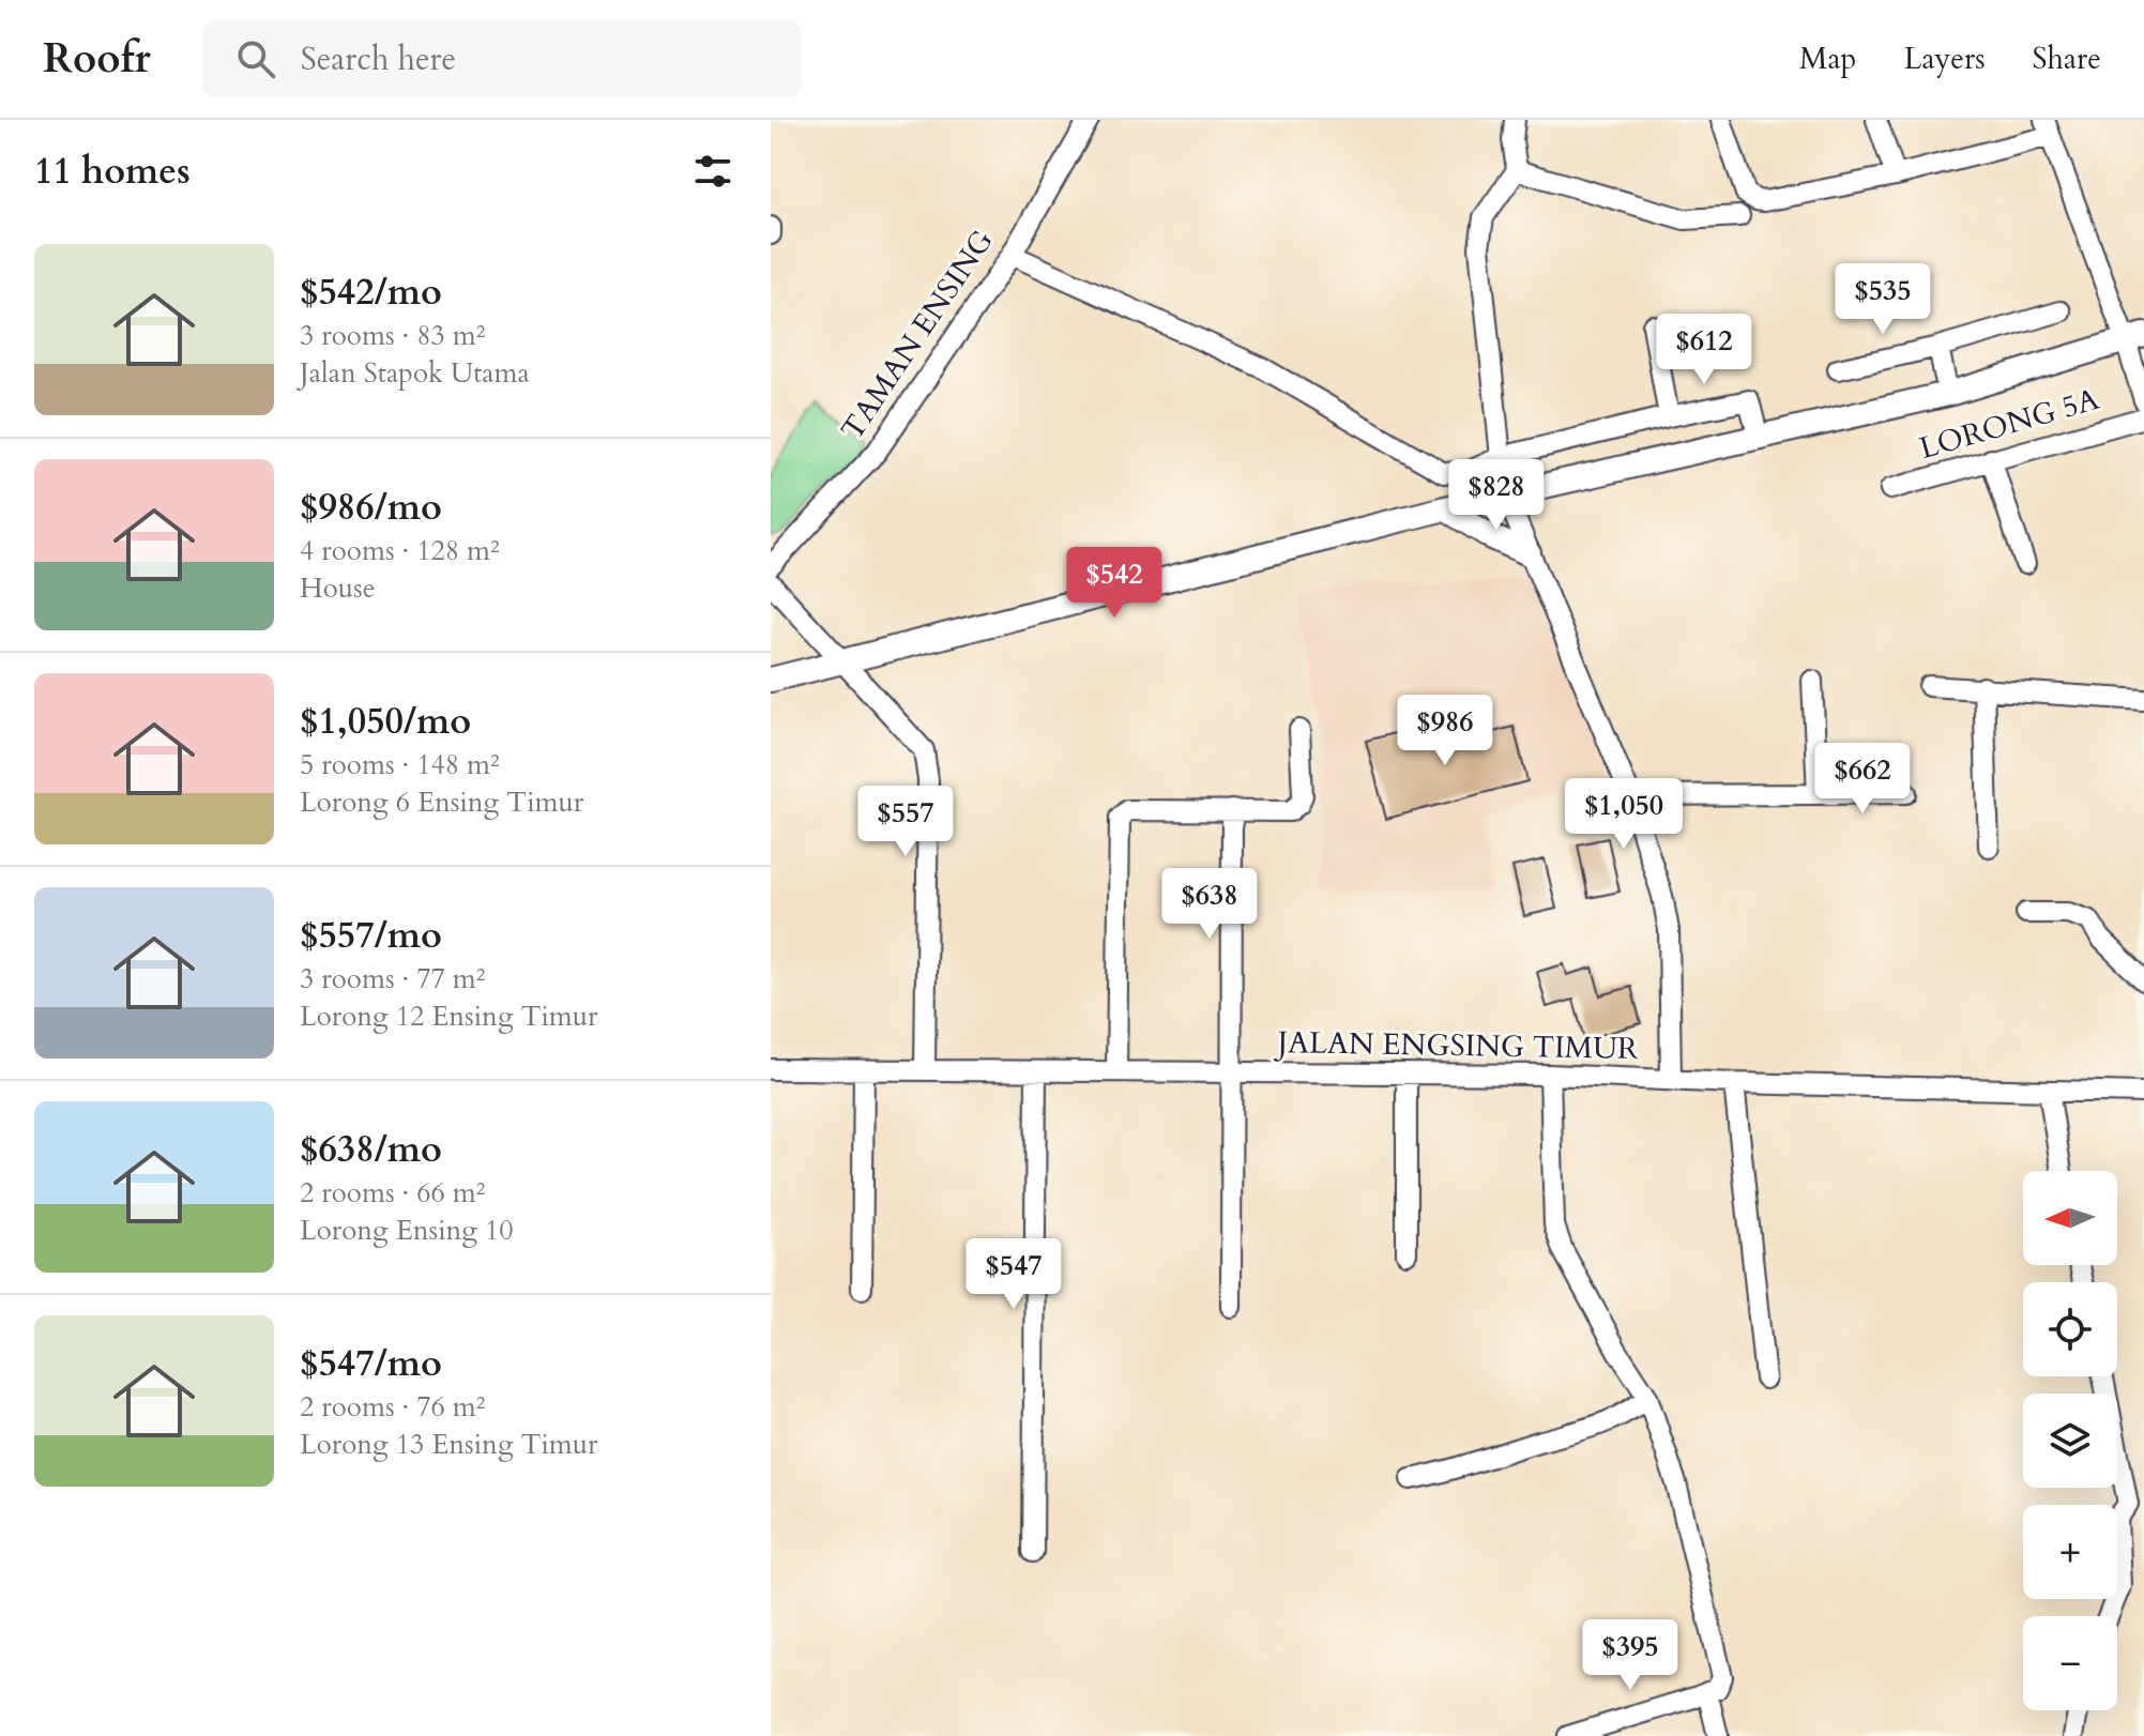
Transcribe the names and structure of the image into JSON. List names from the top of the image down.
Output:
{
  "streets": {
    "street": ["TAMAN ENSING", "LORONG 5A", "JALAN ENGSING TIMUR"]
  },
  "north": "left",
  "page": {
    "header": "Roofr",
    "search": "Search here",
    "nav": ["Map", "Layers", "Share"],
    "heading": "11 homes",
    "list": [
      {
        "name": "$542/mo",
        "note": "3 rooms · 83 m² · Jalan Stapok Utama"
      },
      {
        "name": "$986/mo",
        "note": "4 rooms · 128 m² · House"
      },
      {
        "name": "$1,050/mo",
        "note": "5 rooms · 148 m² · Lorong 6 Ensing Timur"
      },
      {
        "name": "$557/mo",
        "note": "3 rooms · 77 m² · Lorong 12 Ensing Timur"
      },
      {
        "name": "$638/mo",
        "note": "2 rooms · 66 m² · Lorong Ensing 10"
      },
      {
        "name": "$547/mo",
        "note": "2 rooms · 76 m² · Lorong 13 Ensing Timur"
      }
    ],
    "price": [
      "$535",
      "$612",
      "$828",
      "$542",
      "$986",
      "$662",
      "$1,050",
      "$557",
      "$638",
      "$547",
      "$395"
    ],
    "map_buttons": ["+", "−"]
  }
}
